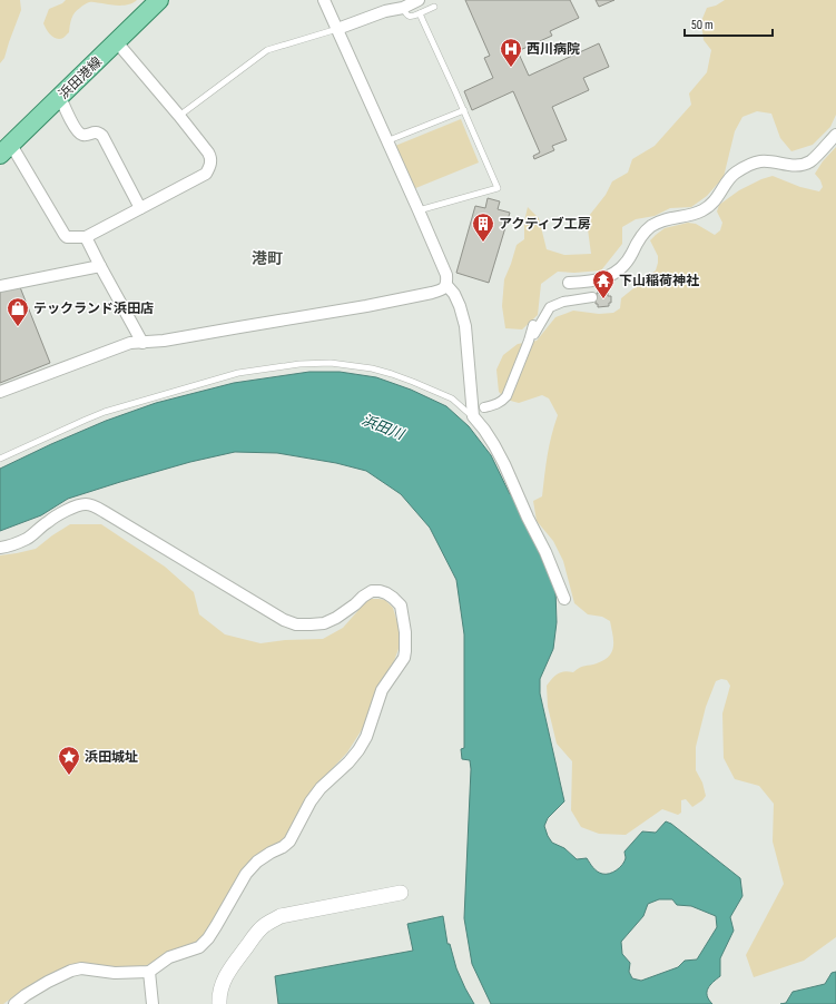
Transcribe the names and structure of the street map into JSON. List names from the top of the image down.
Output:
{
  "streets": {
    "main road": ["浜田港線"]
  },
  "districts": ["港町"],
  "water": ["浜田川"],
  "places": {
    "hospital": ["西川病院"],
    "building": ["アクティブ工房"],
    "temple": ["下山稲荷神社"],
    "shop": ["テックランド浜田店"],
    "place": ["浜田城址"]
  },
  "scale_bar": "50 m"
}
